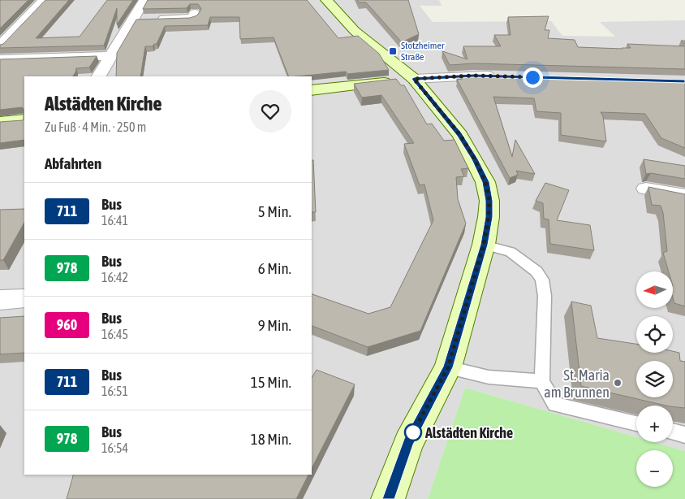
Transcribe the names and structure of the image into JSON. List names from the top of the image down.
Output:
{
  "places": {
    "transit": ["Stotzheimer Straße"],
    "other": ["St. Maria am Brunnen", "Alstädten Kirche"]
  },
  "lines": ["bus line 711"],
  "north": "left",
  "page": {
    "heading": [
      ["Alstädten Kirche", "Zu Fuß · 4 Min. · 250 m"],
      "Abfahrten"
    ],
    "list": [
      {
        "mark": "711",
        "name": "Bus",
        "note": "16:41",
        "value": "5 Min."
      },
      {
        "mark": "978",
        "name": "Bus",
        "note": "16:42",
        "value": "6 Min."
      },
      {
        "mark": "960",
        "name": "Bus",
        "note": "16:45",
        "value": "9 Min."
      },
      {
        "mark": "711",
        "name": "Bus",
        "note": "16:51",
        "value": "15 Min."
      },
      {
        "mark": "978",
        "name": "Bus",
        "note": "16:54",
        "value": "18 Min."
      }
    ],
    "map_buttons": ["+", "−"]
  }
}
